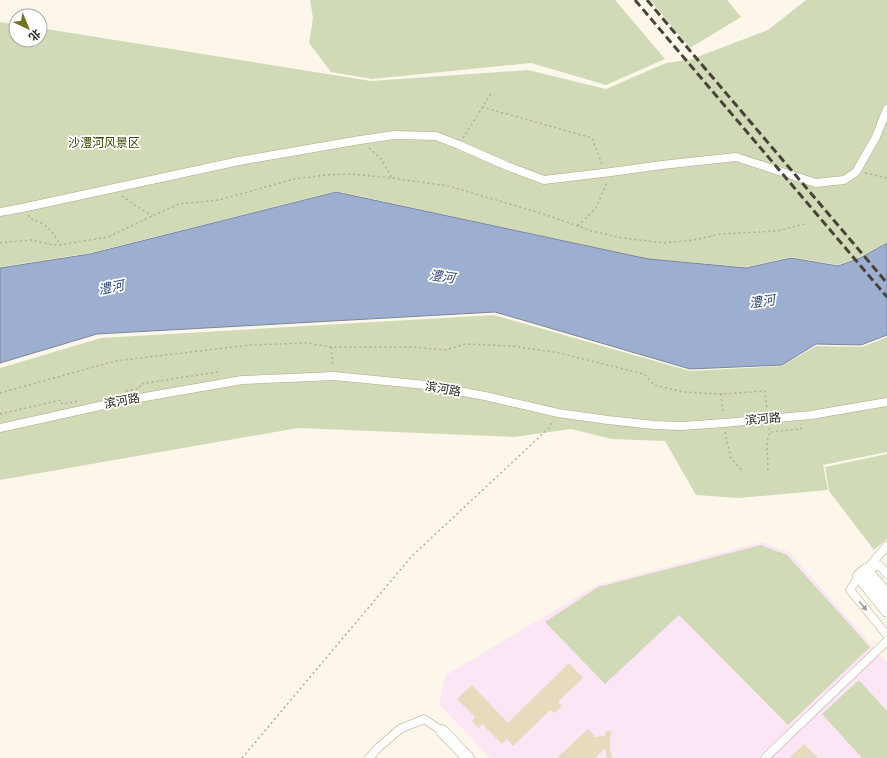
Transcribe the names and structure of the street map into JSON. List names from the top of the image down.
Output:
{
  "streets": {
    "street": ["滨河路"]
  },
  "water": ["澧河"],
  "parks": ["沙澧河风景区"],
  "north": "bottom right"
}
